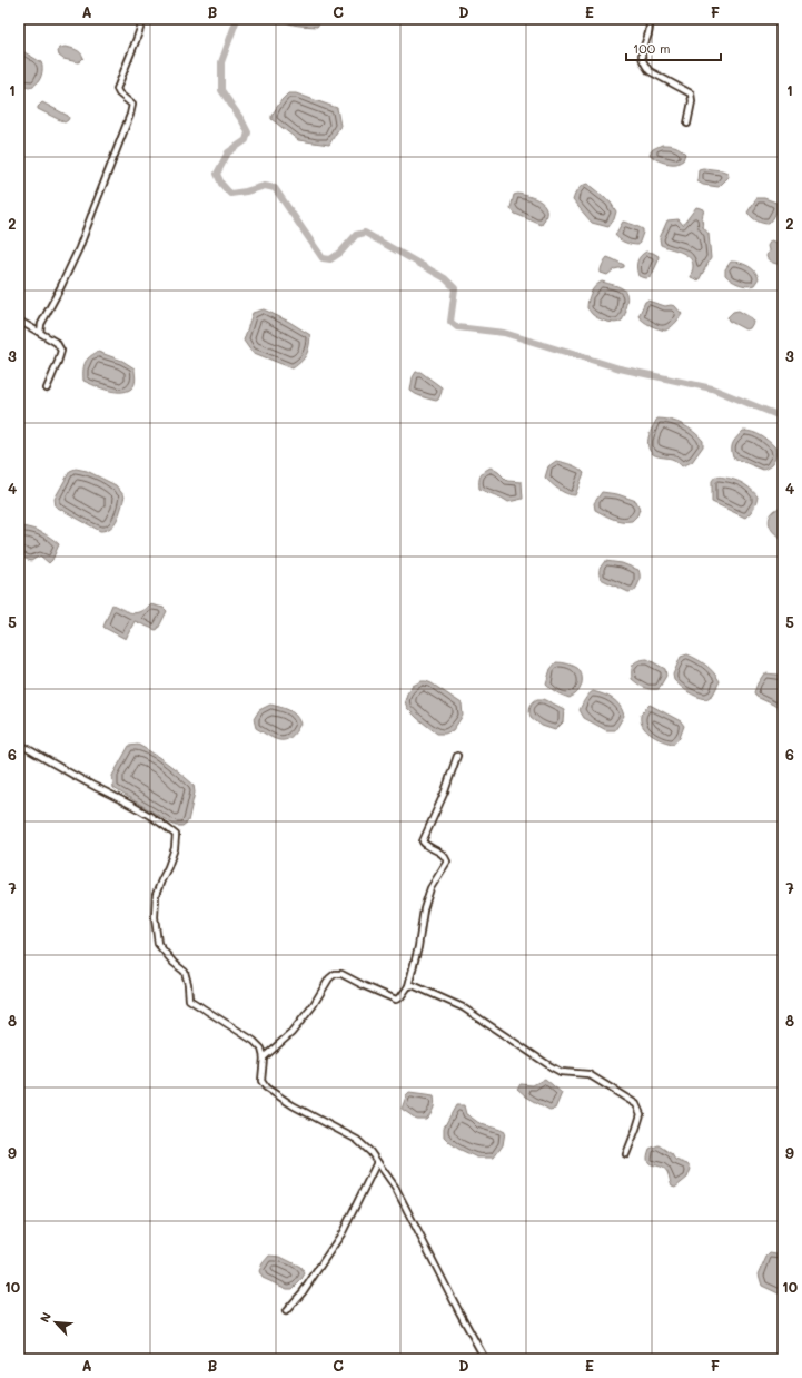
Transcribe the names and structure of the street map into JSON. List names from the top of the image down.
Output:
{
  "scale_bar": "100 m",
  "north": "top left",
  "grid": {
    "columns": [
      "A",
      "B",
      "C",
      "D",
      "E",
      "F"
    ],
    "rows": [
      "1",
      "2",
      "3",
      "4",
      "5",
      "6",
      "7",
      "8",
      "9",
      "10"
    ]
  }
}
